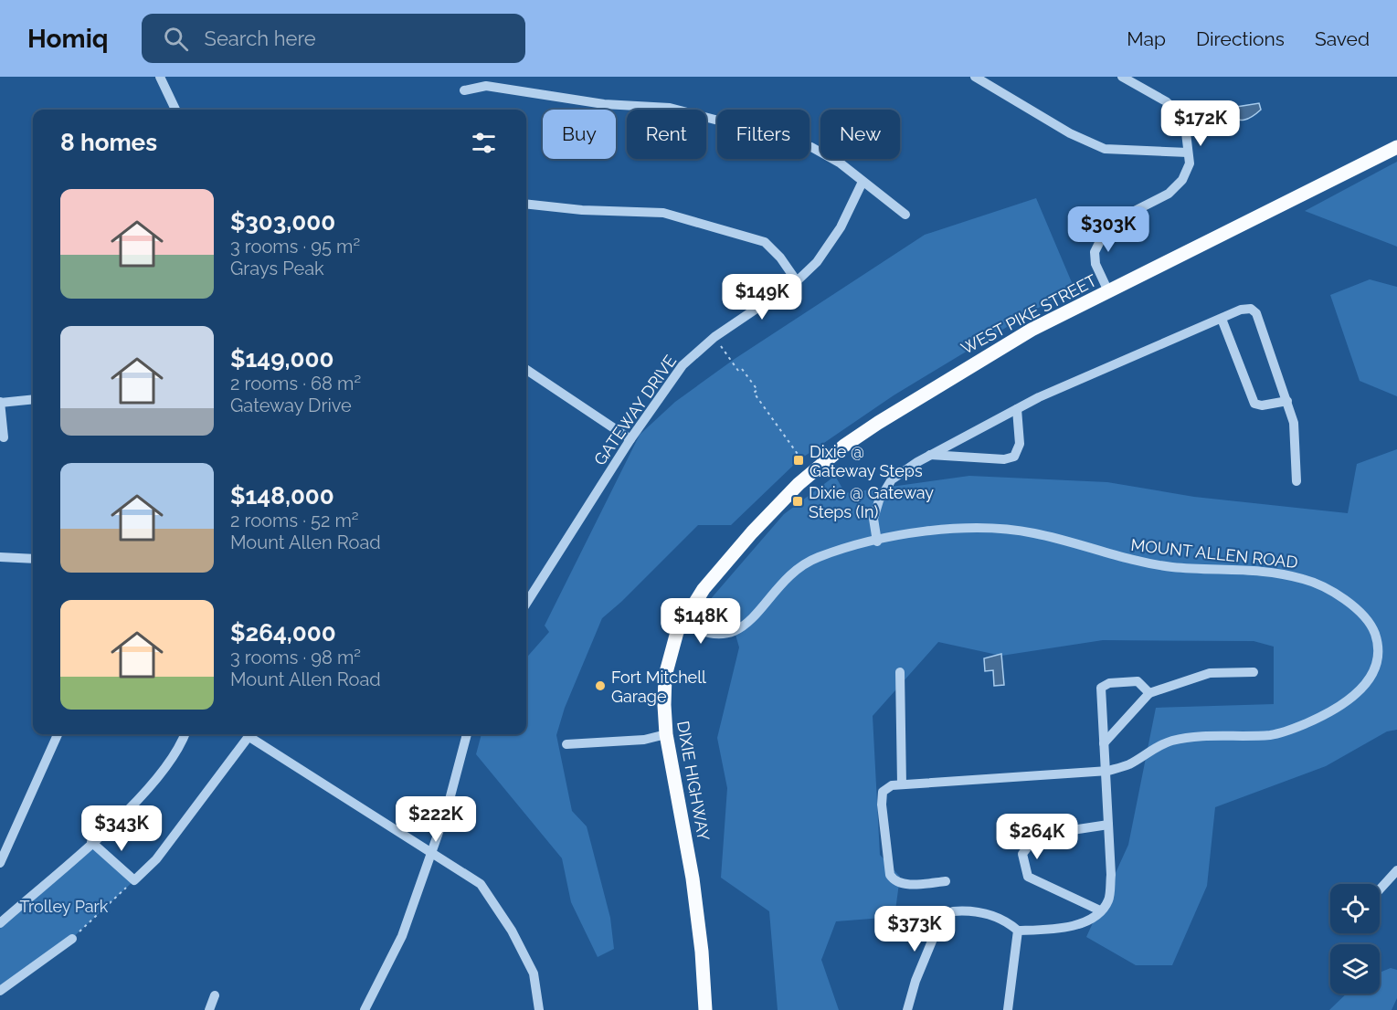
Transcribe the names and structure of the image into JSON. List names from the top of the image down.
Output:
{
  "streets": {
    "main road": ["WEST PIKE STREET", "DIXIE HIGHWAY"],
    "street": ["GATEWAY DRIVE", "MOUNT ALLEN ROAD"]
  },
  "crossings": [
    ["WEST PIKE STREET", "DIXIE HIGHWAY"],
    ["MOUNT ALLEN ROAD", "DIXIE HIGHWAY"]
  ],
  "parks": ["Trolley Park"],
  "places": {
    "transit": ["Dixie @ Gateway Steps", "Dixie @ Gateway Steps (In)"],
    "other": ["Fort Mitchell Garage"]
  },
  "page": {
    "header": "Homiq",
    "search": "Search here",
    "nav": ["Map", "Directions", "Saved"],
    "price": [
      "$172K",
      "$303K",
      "$149K",
      "$148K",
      "$222K",
      "$343K",
      "$264K",
      "$373K"
    ],
    "chip": [
      "Buy",
      "Rent",
      "Filters",
      "New"
    ],
    "heading": "8 homes",
    "list": [
      {
        "name": "$303,000",
        "note": "3 rooms · 95 m² · Grays Peak"
      },
      {
        "name": "$149,000",
        "note": "2 rooms · 68 m² · Gateway Drive"
      },
      {
        "name": "$148,000",
        "note": "2 rooms · 52 m² · Mount Allen Road"
      },
      {
        "name": "$264,000",
        "note": "3 rooms · 98 m² · Mount Allen Road"
      }
    ]
  }
}
